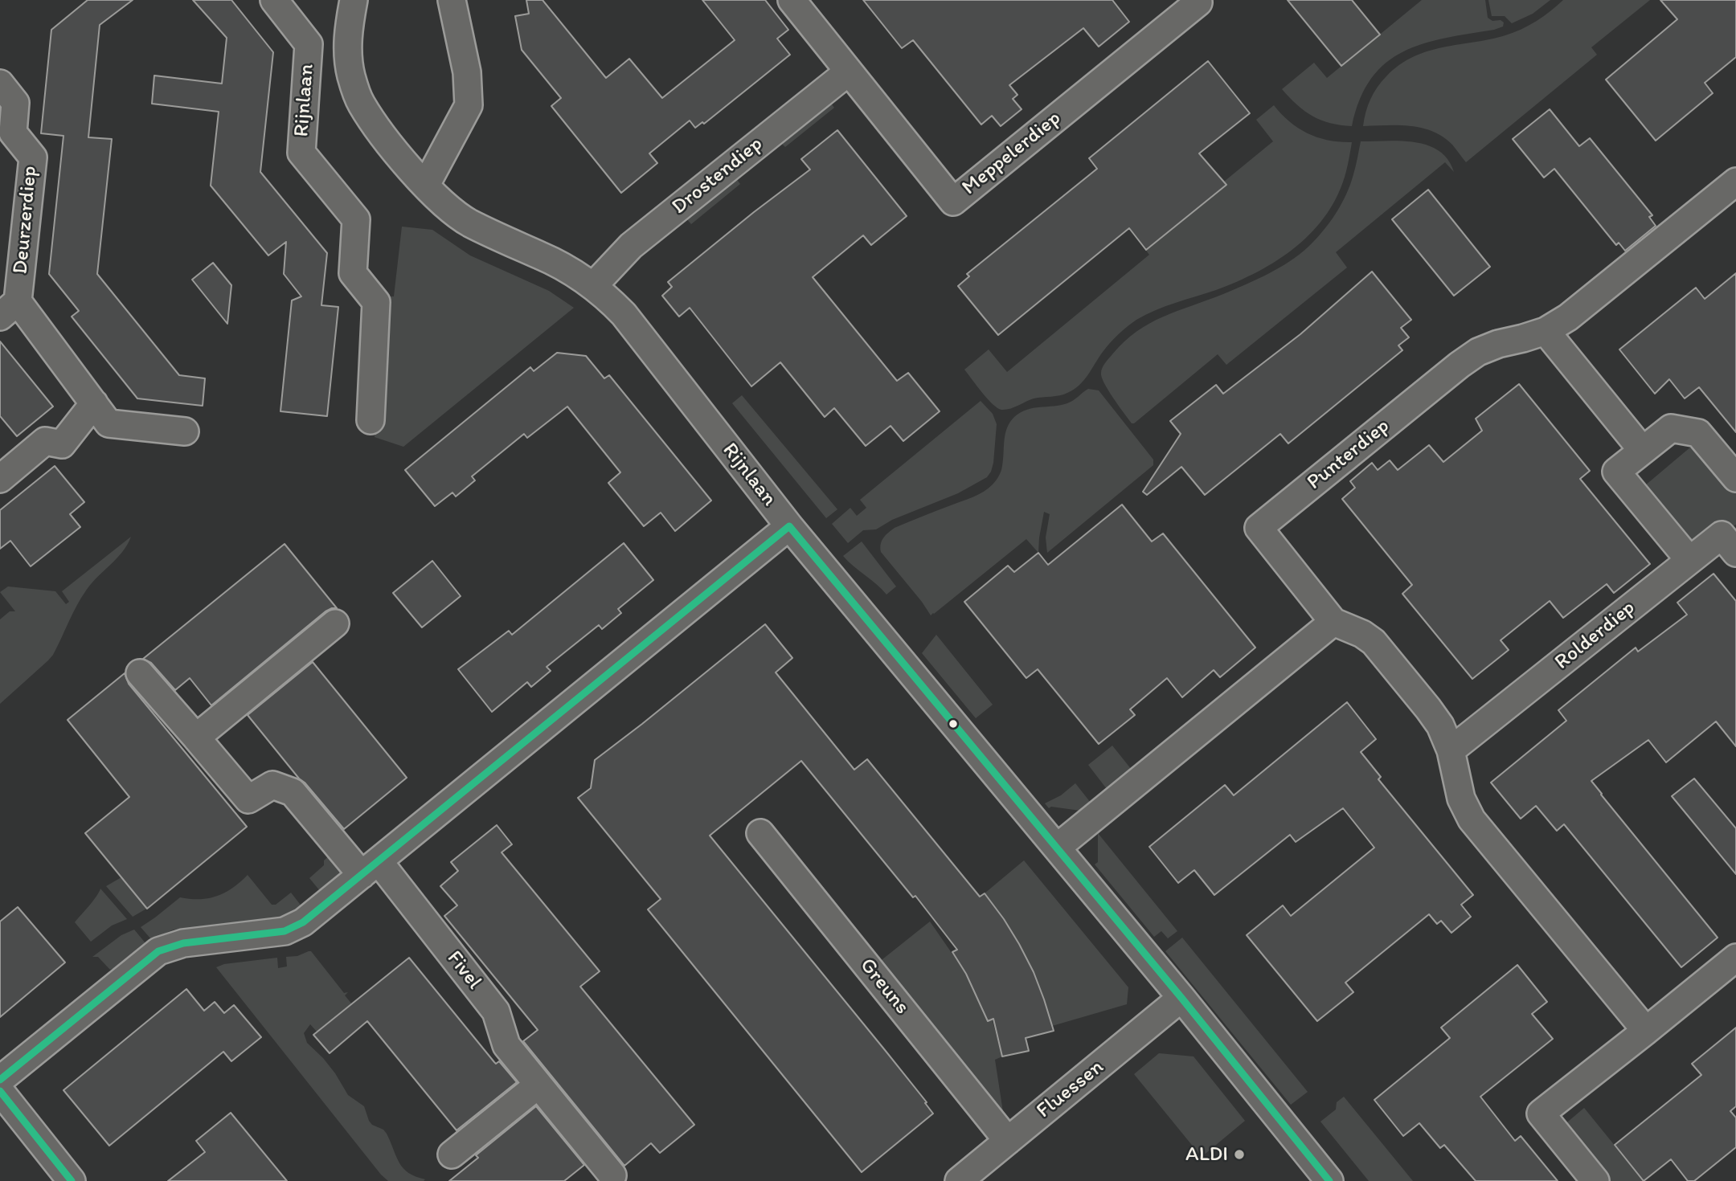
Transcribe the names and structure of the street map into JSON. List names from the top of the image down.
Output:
{
  "streets": {
    "street": [
      "Rijnlaan",
      "Meppelerdiep",
      "Drostendiep",
      "Deurzerdiep",
      "Punterdiep",
      "Rolderdiep",
      "Fivel",
      "Greuns",
      "Fluessen"
    ]
  },
  "crossings": [
    ["Rijnlaan", "Drostendiep"],
    ["Rijnlaan", "Fluessen"],
    ["Meppelerdiep", "Drostendiep"],
    ["Greuns", "Fluessen"]
  ],
  "places": ["ALDI"]
}
